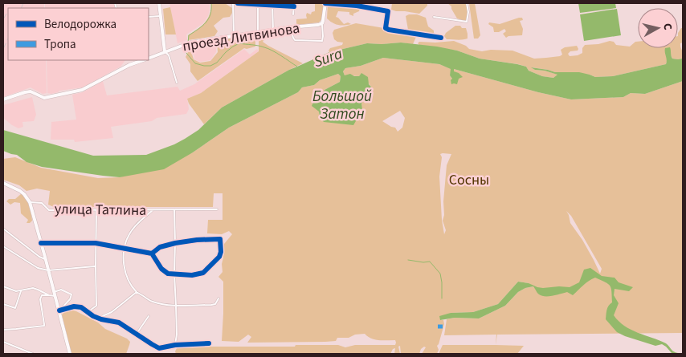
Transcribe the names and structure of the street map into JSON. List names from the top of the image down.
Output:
{
  "streets": {
    "main road": ["проезд Литвинова"],
    "street": ["улица Татлина"]
  },
  "water": ["Sura", "Большой Затон"],
  "parks": ["Сосны"],
  "legend": ["Велодорожка", "Тропа"],
  "north": "right"
}
